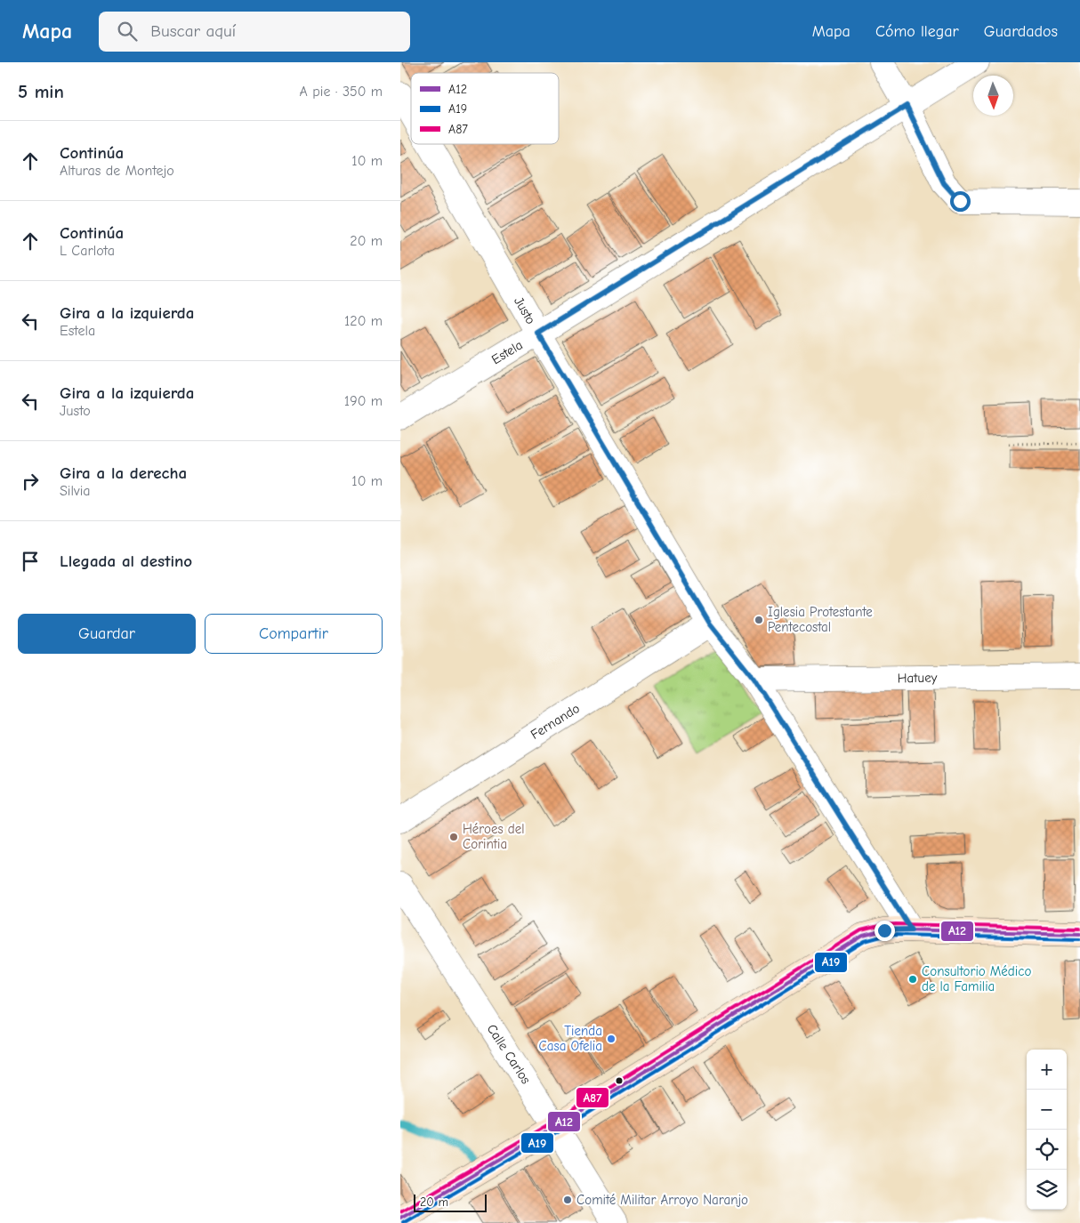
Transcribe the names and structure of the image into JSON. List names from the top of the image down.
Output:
{
  "streets": {
    "street": [
      "Justo",
      "Estela",
      "Hatuey",
      "Fernando",
      "Calle Carlos"
    ]
  },
  "crossings": [
    ["Justo", "Estela"],
    ["Justo", "Hatuey"],
    ["Justo", "Fernando"]
  ],
  "places": [
    "Iglesia Protestante Pentecostal",
    "Héroes del Corintia",
    "Consultorio Médico de la Familia",
    "Tienda Casa Ofelia",
    "Comité Militar Arroyo Naranjo"
  ],
  "lines": ["transit line A87", "transit line A12", "transit line A19"],
  "legend": ["A12", "A19", "A87"],
  "scale_bar": "20 m",
  "north": "bottom",
  "page": {
    "header": "Mapa",
    "search": "Buscar aquí",
    "nav": ["Mapa", "Cómo llegar", "Guardados"],
    "heading": ["5 min", "A pie · 350 m"],
    "list": [
      ["Continúa", "Alturas de Montejo", "10 m"],
      ["Continúa", "L Carlota", "20 m"],
      ["Gira a la izquierda", "Estela", "120 m"],
      ["Gira a la izquierda", "Justo", "190 m"],
      ["Gira a la derecha", "Silvia", "10 m"],
      "Llegada al destino"
    ],
    "buttons": ["Guardar", "Compartir"],
    "map_buttons": ["+", "−"],
    "scale": "20 m"
  }
}
